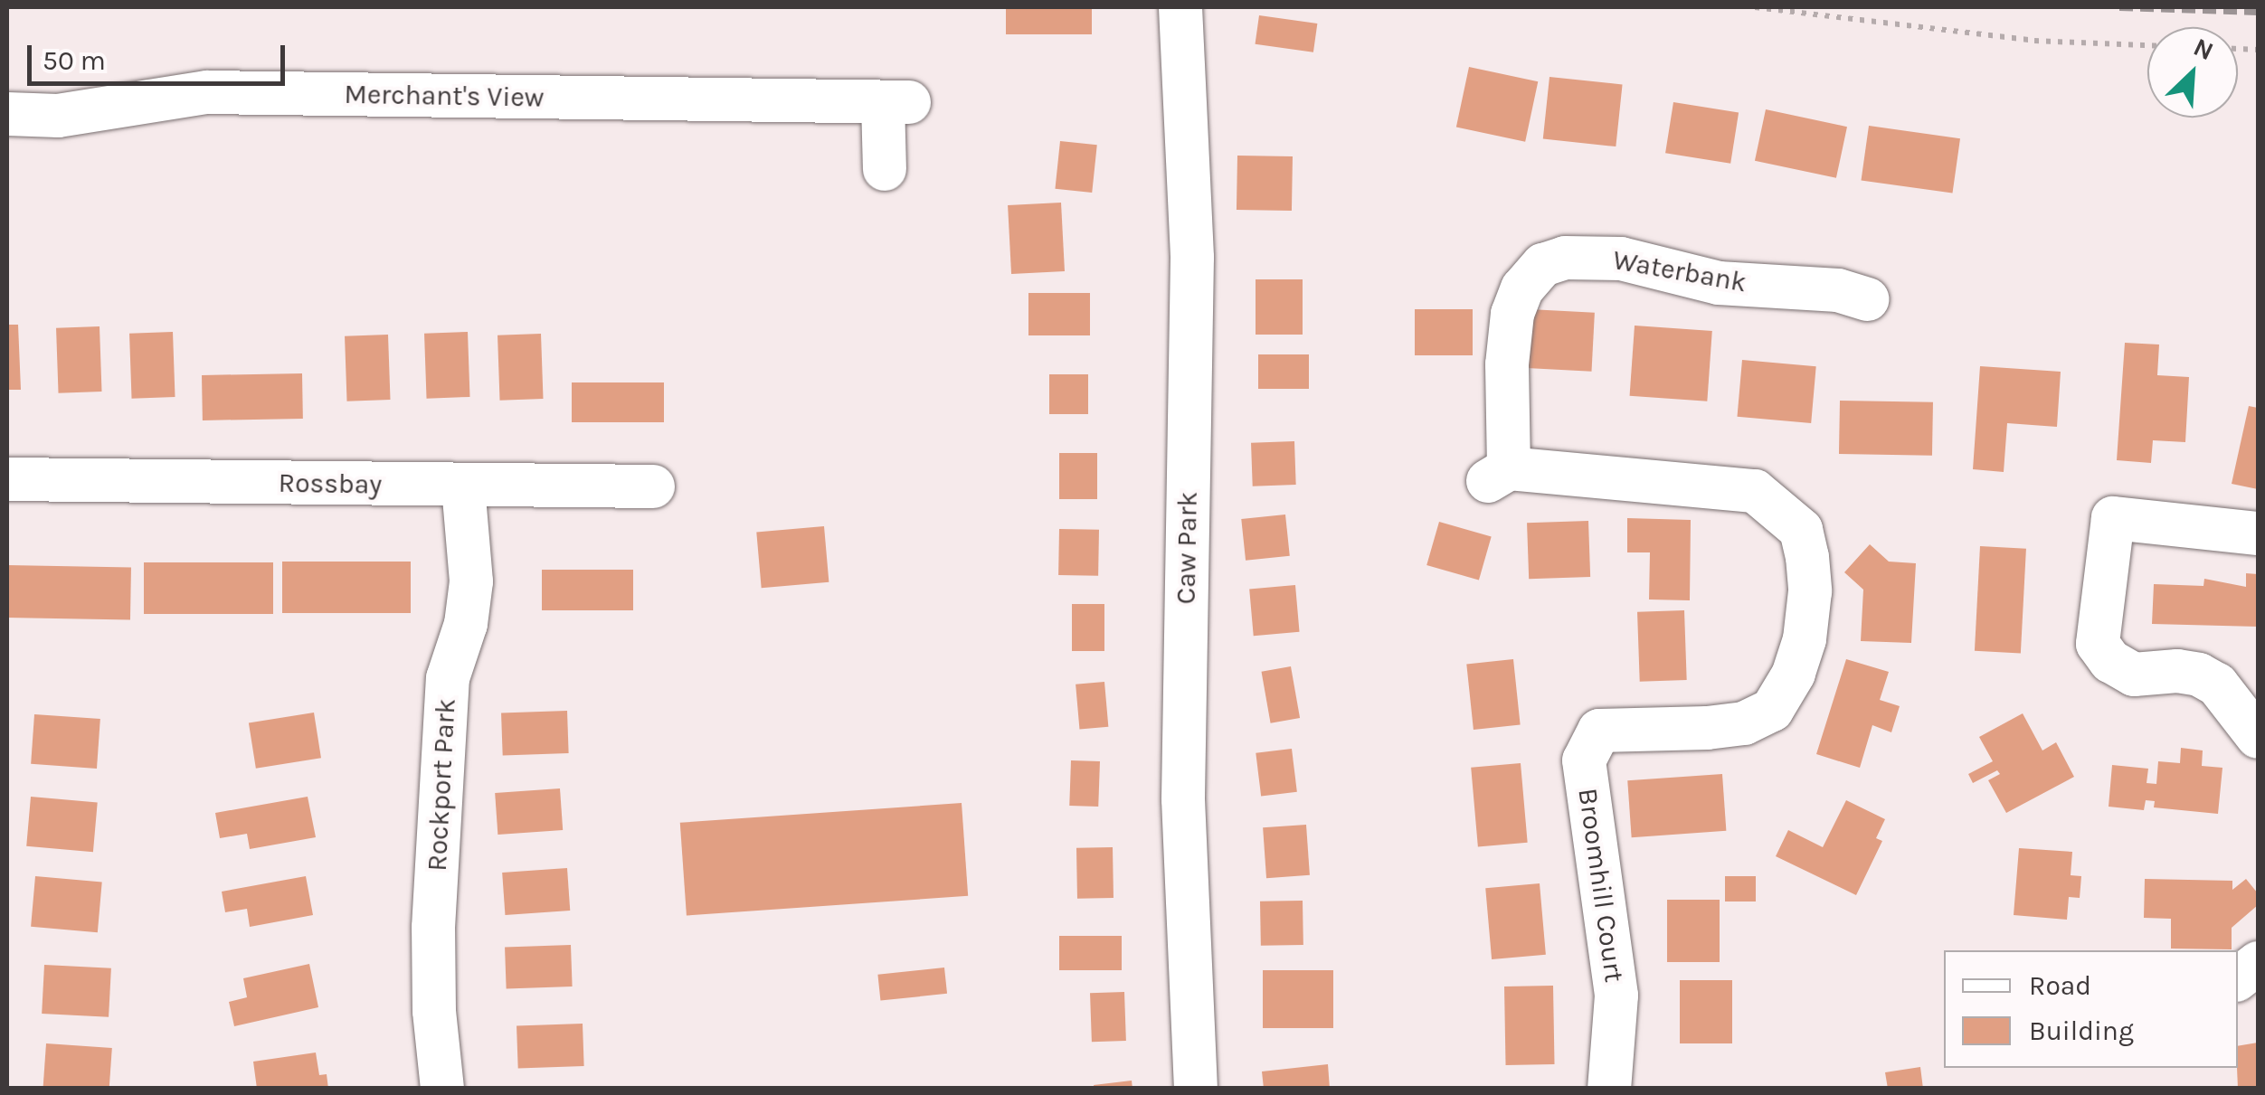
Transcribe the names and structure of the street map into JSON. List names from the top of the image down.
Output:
{
  "streets": {
    "street": [
      "Merchant's View",
      "Waterbank",
      "Rossbay",
      "Caw Park",
      "Rockport Park",
      "Broomhill Court"
    ]
  },
  "crossings": [
    ["Waterbank", "Broomhill Court"],
    ["Rossbay", "Rockport Park"]
  ],
  "legend": ["Road", "Building"],
  "scale_bar": "50 m",
  "north": "top right"
}
